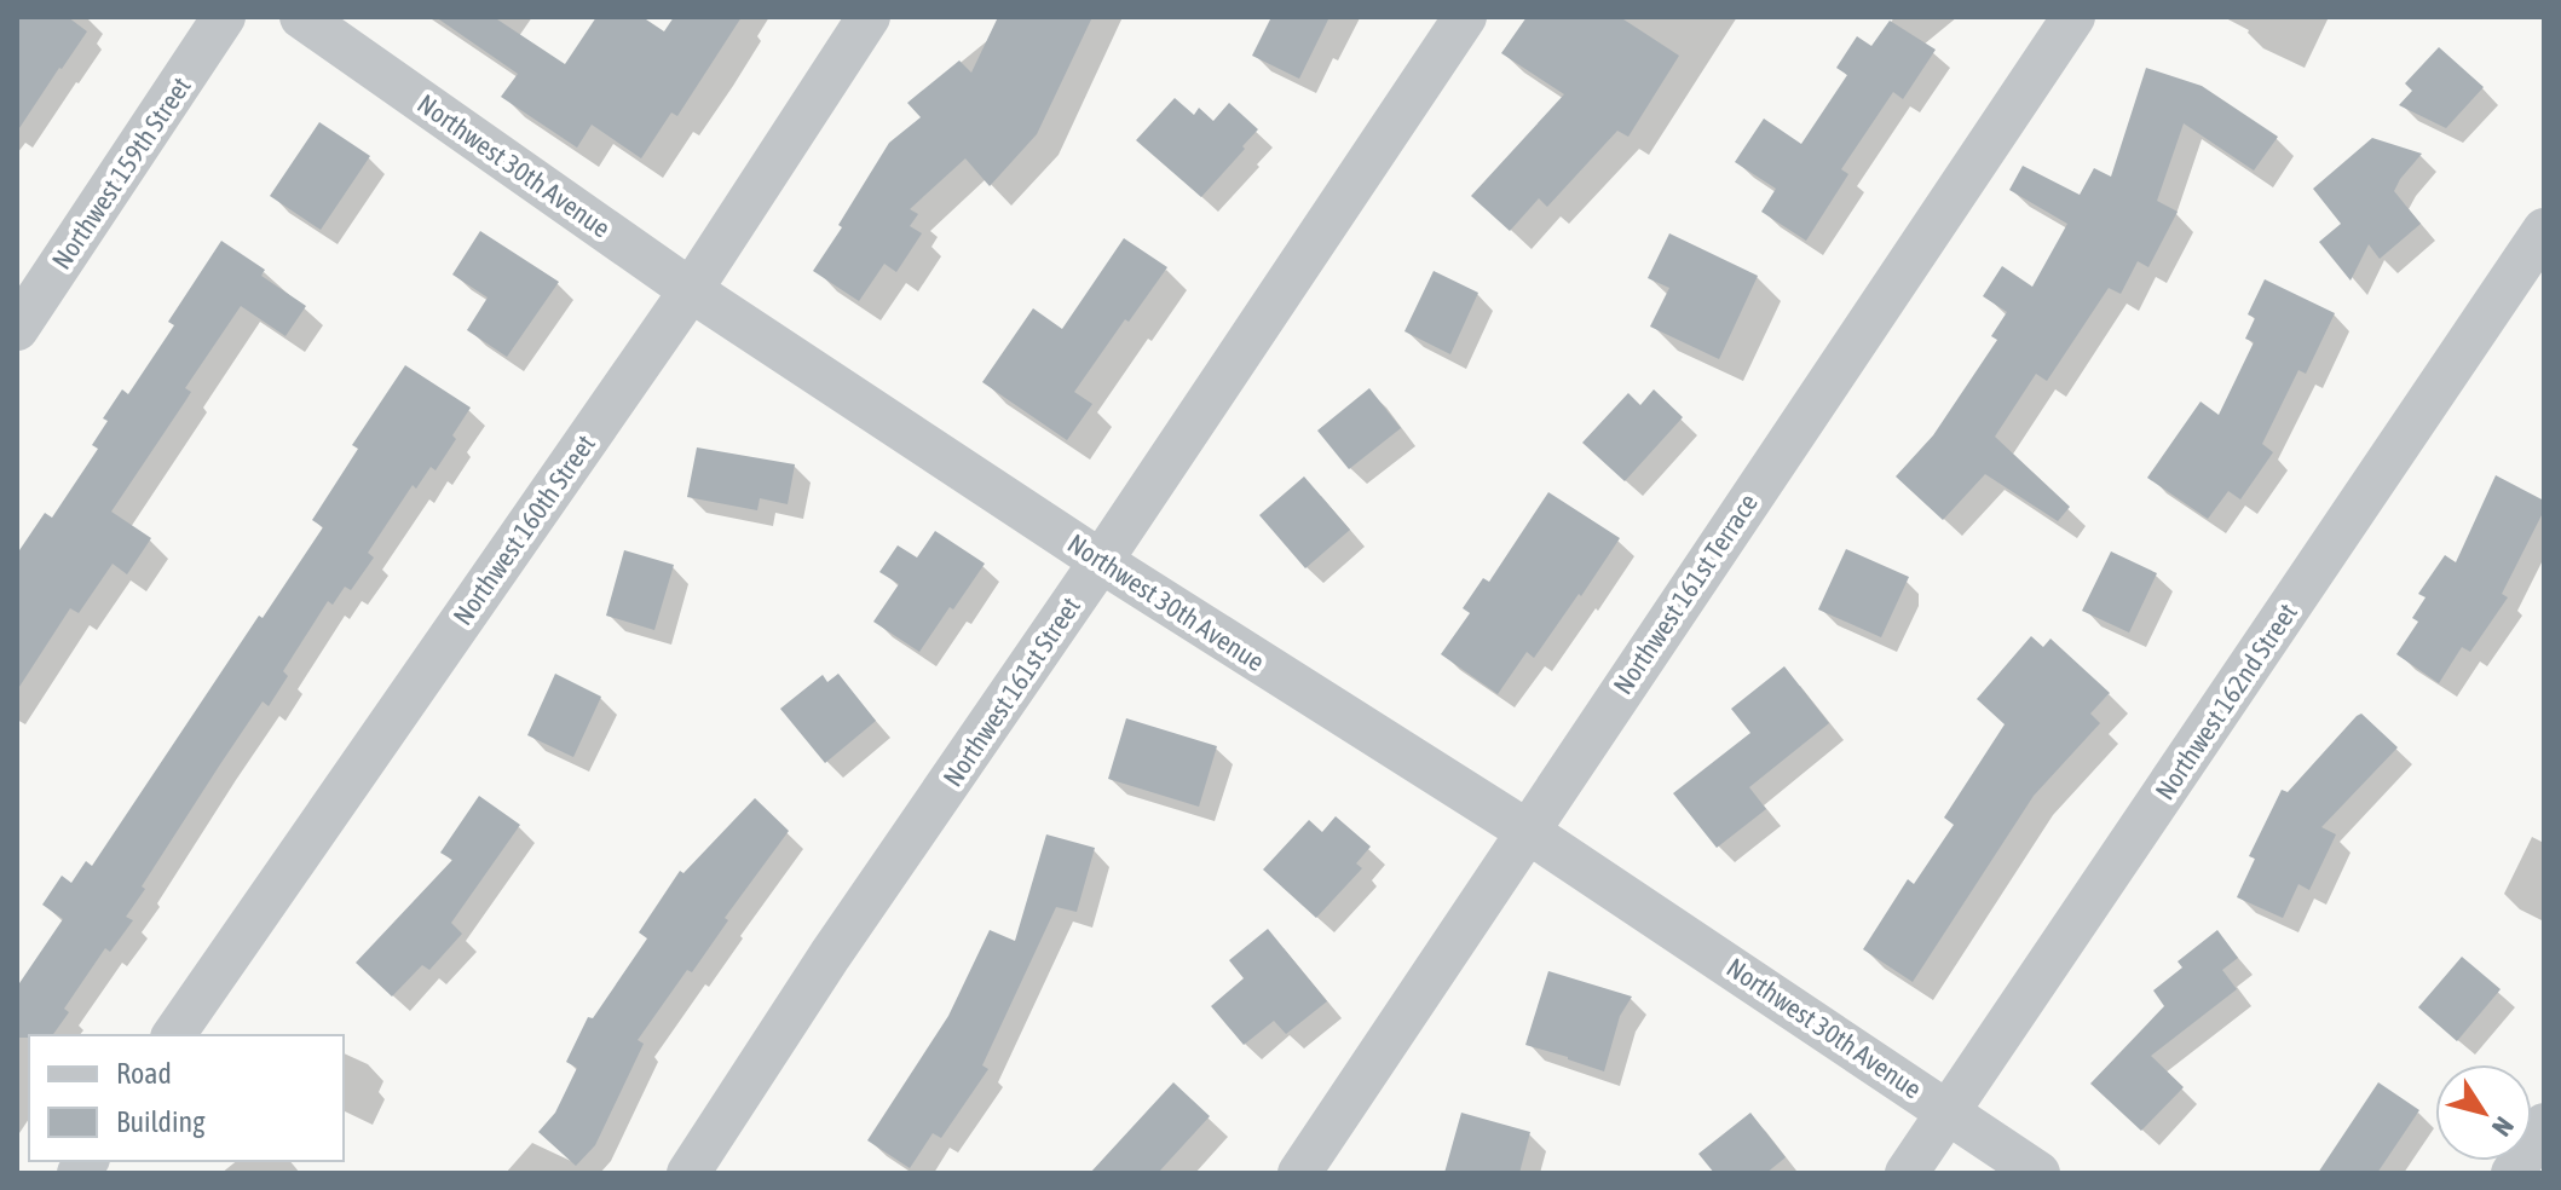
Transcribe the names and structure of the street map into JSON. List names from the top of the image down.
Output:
{
  "streets": {
    "street": [
      "Northwest 30th Avenue",
      "Northwest 159th Street",
      "Northwest 160th Street",
      "Northwest 161st Terrace",
      "Northwest 161st Street",
      "Northwest 162nd Street"
    ]
  },
  "crossings": [
    ["Northwest 30th Avenue", "Northwest 160th Street"],
    ["Northwest 30th Avenue", "Northwest 161st Terrace"],
    ["Northwest 30th Avenue", "Northwest 161st Street"],
    ["Northwest 30th Avenue", "Northwest 162nd Street"]
  ],
  "legend": ["Road", "Building"],
  "north": "bottom right"
}
